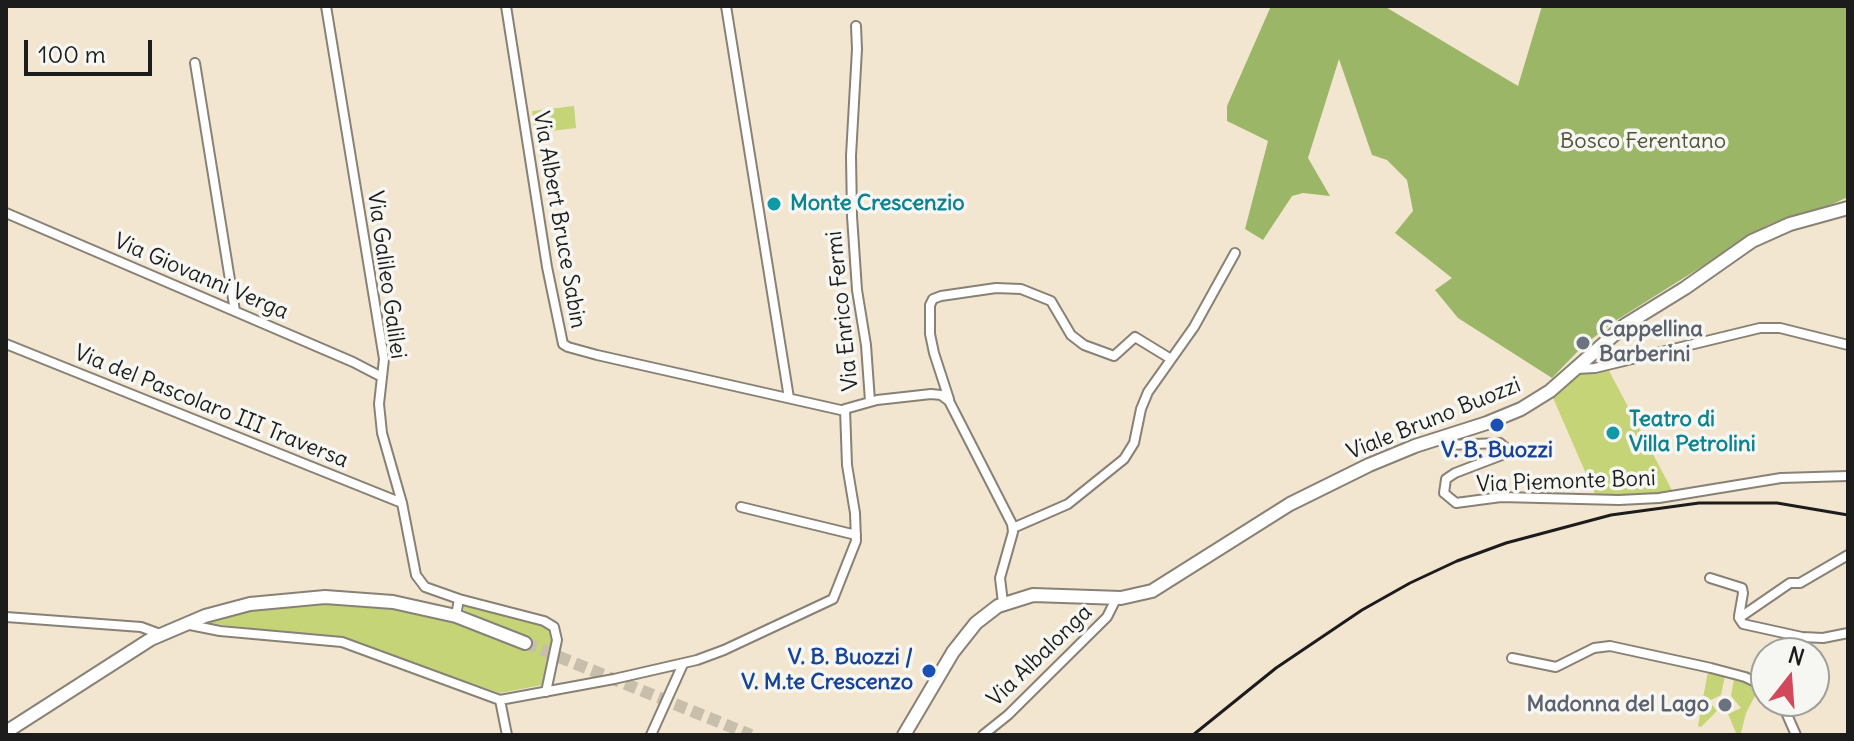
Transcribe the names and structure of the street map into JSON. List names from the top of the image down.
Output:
{
  "streets": {
    "main road": ["Viale Bruno Buozzi"],
    "street": [
      "Via Albert Bruce Sabin",
      "Via Galileo Galilei",
      "Via Giovanni Verga",
      "Via Enrico Fermi",
      "Via del Pascolaro III Traversa",
      "Via Piemonte Boni",
      "Via Albalonga"
    ]
  },
  "crossings": [
    ["Via Galileo Galilei", "Via Giovanni Verga"],
    ["Via Galileo Galilei", "Via del Pascolaro III Traversa"],
    ["Viale Bruno Buozzi", "Via Piemonte Boni"],
    ["Viale Bruno Buozzi", "Via Albalonga"]
  ],
  "parks": ["Bosco Ferentano"],
  "places": [
    "Monte Crescenzio",
    "Cappellina Barberini",
    "V. B. Buozzi",
    "Teatro di Villa Petrolini",
    "V. B. Buozzi / V. M.te Crescenzo",
    "Madonna del Lago"
  ],
  "scale_bar": "100 m",
  "north": "top"
}
